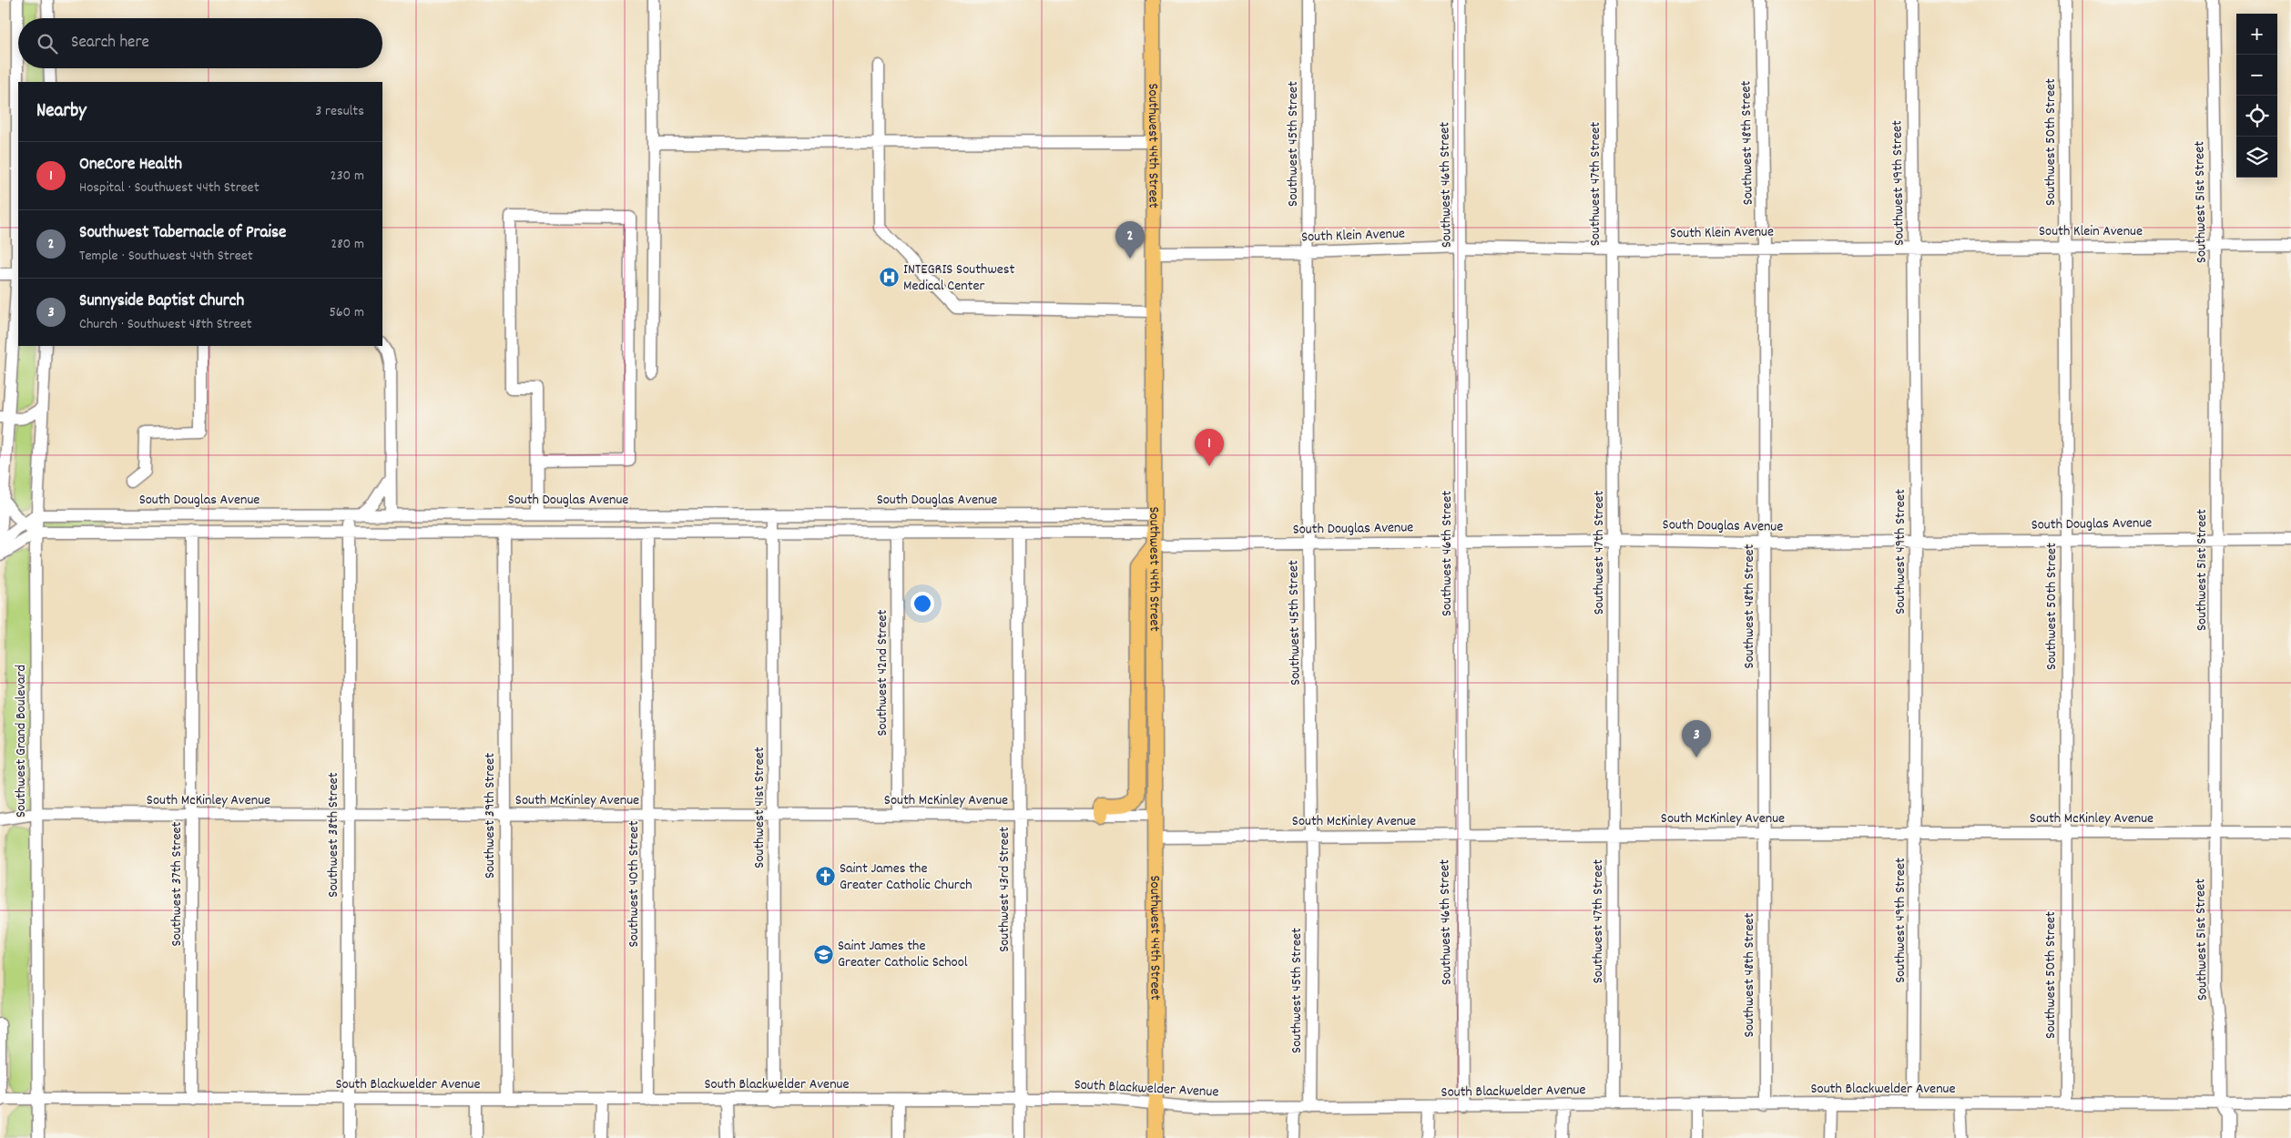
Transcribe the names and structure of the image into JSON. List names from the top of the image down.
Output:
{
  "streets": {
    "main road": ["Southwest 44th Street"],
    "street": [
      "Southwest 50th Street",
      "Southwest 48th Street",
      "Southwest 45th Street",
      "Southwest 49th Street",
      "Southwest 47th Street",
      "Southwest 46th Street",
      "Southwest 51st Street",
      "South Klein Avenue",
      "South Douglas Avenue",
      "Southwest 42nd Street",
      "Southwest Grand Boulevard",
      "South McKinley Avenue",
      "Southwest 41st Street",
      "Southwest 39th Street",
      "Southwest 38th Street",
      "Southwest 37th Street",
      "Southwest 40th Street",
      "Southwest 43rd Street",
      "South Blackwelder Avenue"
    ]
  },
  "crossings": [
    ["Southwest 50th Street", "South Klein Avenue"],
    ["Southwest 50th Street", "South Douglas Avenue"],
    ["Southwest 50th Street", "South McKinley Avenue"],
    ["Southwest 50th Street", "South Blackwelder Avenue"],
    ["Southwest 48th Street", "South Klein Avenue"],
    ["Southwest 48th Street", "South Douglas Avenue"],
    ["Southwest 48th Street", "South McKinley Avenue"],
    ["Southwest 48th Street", "South Blackwelder Avenue"],
    ["Southwest 45th Street", "South Klein Avenue"],
    ["Southwest 45th Street", "South Douglas Avenue"],
    ["Southwest 45th Street", "South McKinley Avenue"],
    ["Southwest 45th Street", "South Blackwelder Avenue"],
    ["Southwest 44th Street", "South Klein Avenue"],
    ["Southwest 44th Street", "South Douglas Avenue"],
    ["Southwest 44th Street", "South McKinley Avenue"],
    ["Southwest 44th Street", "South Blackwelder Avenue"],
    ["Southwest 49th Street", "South Klein Avenue"],
    ["Southwest 49th Street", "South Douglas Avenue"],
    ["Southwest 49th Street", "South McKinley Avenue"],
    ["Southwest 49th Street", "South Blackwelder Avenue"],
    ["Southwest 47th Street", "South Klein Avenue"],
    ["Southwest 47th Street", "South Douglas Avenue"],
    ["Southwest 47th Street", "South McKinley Avenue"],
    ["Southwest 47th Street", "South Blackwelder Avenue"],
    ["Southwest 46th Street", "South Klein Avenue"],
    ["Southwest 46th Street", "South Douglas Avenue"],
    ["Southwest 46th Street", "South McKinley Avenue"],
    ["Southwest 46th Street", "South Blackwelder Avenue"],
    ["Southwest 51st Street", "South Klein Avenue"],
    ["Southwest 51st Street", "South Douglas Avenue"],
    ["Southwest 51st Street", "South McKinley Avenue"],
    ["Southwest 51st Street", "South Blackwelder Avenue"],
    ["South Douglas Avenue", "Southwest 42nd Street"],
    ["South Douglas Avenue", "Southwest Grand Boulevard"],
    ["South Douglas Avenue", "Southwest 41st Street"],
    ["South Douglas Avenue", "Southwest 39th Street"],
    ["South Douglas Avenue", "Southwest 38th Street"],
    ["South Douglas Avenue", "Southwest 37th Street"],
    ["South Douglas Avenue", "Southwest 40th Street"],
    ["South Douglas Avenue", "Southwest 43rd Street"],
    ["Southwest 42nd Street", "South McKinley Avenue"],
    ["Southwest Grand Boulevard", "South McKinley Avenue"],
    ["Southwest Grand Boulevard", "South Blackwelder Avenue"],
    ["South McKinley Avenue", "Southwest 41st Street"],
    ["South McKinley Avenue", "Southwest 39th Street"],
    ["South McKinley Avenue", "Southwest 38th Street"],
    ["South McKinley Avenue", "Southwest 37th Street"],
    ["South McKinley Avenue", "Southwest 40th Street"],
    ["South McKinley Avenue", "Southwest 43rd Street"],
    ["Southwest 41st Street", "South Blackwelder Avenue"],
    ["Southwest 39th Street", "South Blackwelder Avenue"],
    ["Southwest 38th Street", "South Blackwelder Avenue"],
    ["Southwest 37th Street", "South Blackwelder Avenue"],
    ["Southwest 40th Street", "South Blackwelder Avenue"],
    ["Southwest 43rd Street", "South Blackwelder Avenue"]
  ],
  "places": {
    "hospital": ["INTEGRIS Southwest Medical Center"],
    "church": ["Saint James the Greater Catholic Church"],
    "school or university": ["Saint James the Greater Catholic School"]
  },
  "page": {
    "map_buttons": ["+", "−"],
    "search": "Search here",
    "heading": ["Nearby", "3 results"],
    "list": [
      {
        "mark": "1",
        "name": "OneCore Health",
        "note": "Hospital · Southwest 44th Street",
        "value": "230 m"
      },
      {
        "mark": "2",
        "name": "Southwest Tabernacle of Praise",
        "note": "Temple · Southwest 44th Street",
        "value": "280 m"
      },
      {
        "mark": "3",
        "name": "Sunnyside Baptist Church",
        "note": "Church · Southwest 48th Street",
        "value": "560 m"
      }
    ],
    "pins": ["2", "1", "3"]
  }
}
